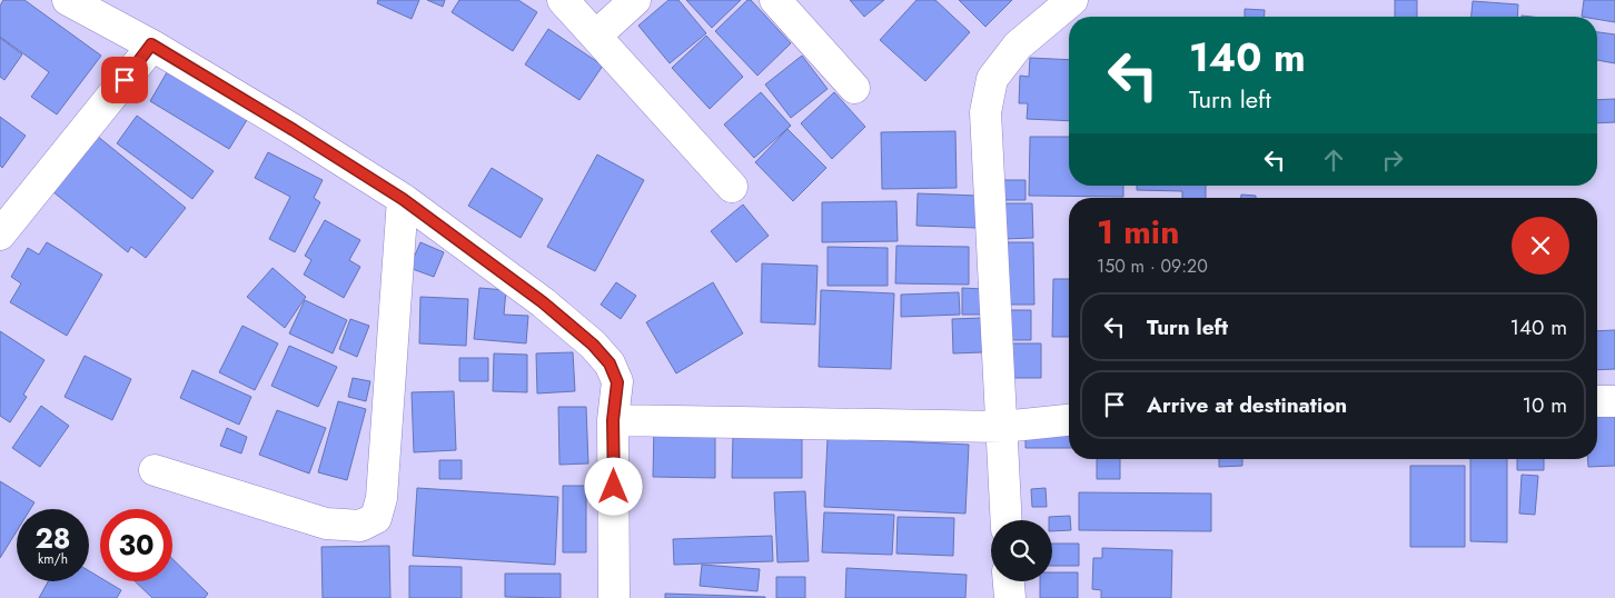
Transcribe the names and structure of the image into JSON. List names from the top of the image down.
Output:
{
  "page": {
    "turn": ["140 m", "Turn left"],
    "heading": ["1 min", "150 m · 09:20"],
    "list": [
      {
        "name": "Turn left",
        "value": "140 m"
      },
      {
        "name": "Arrive at destination",
        "value": "10 m"
      }
    ],
    "speed": "28 km/h",
    "limit": "30"
  }
}
